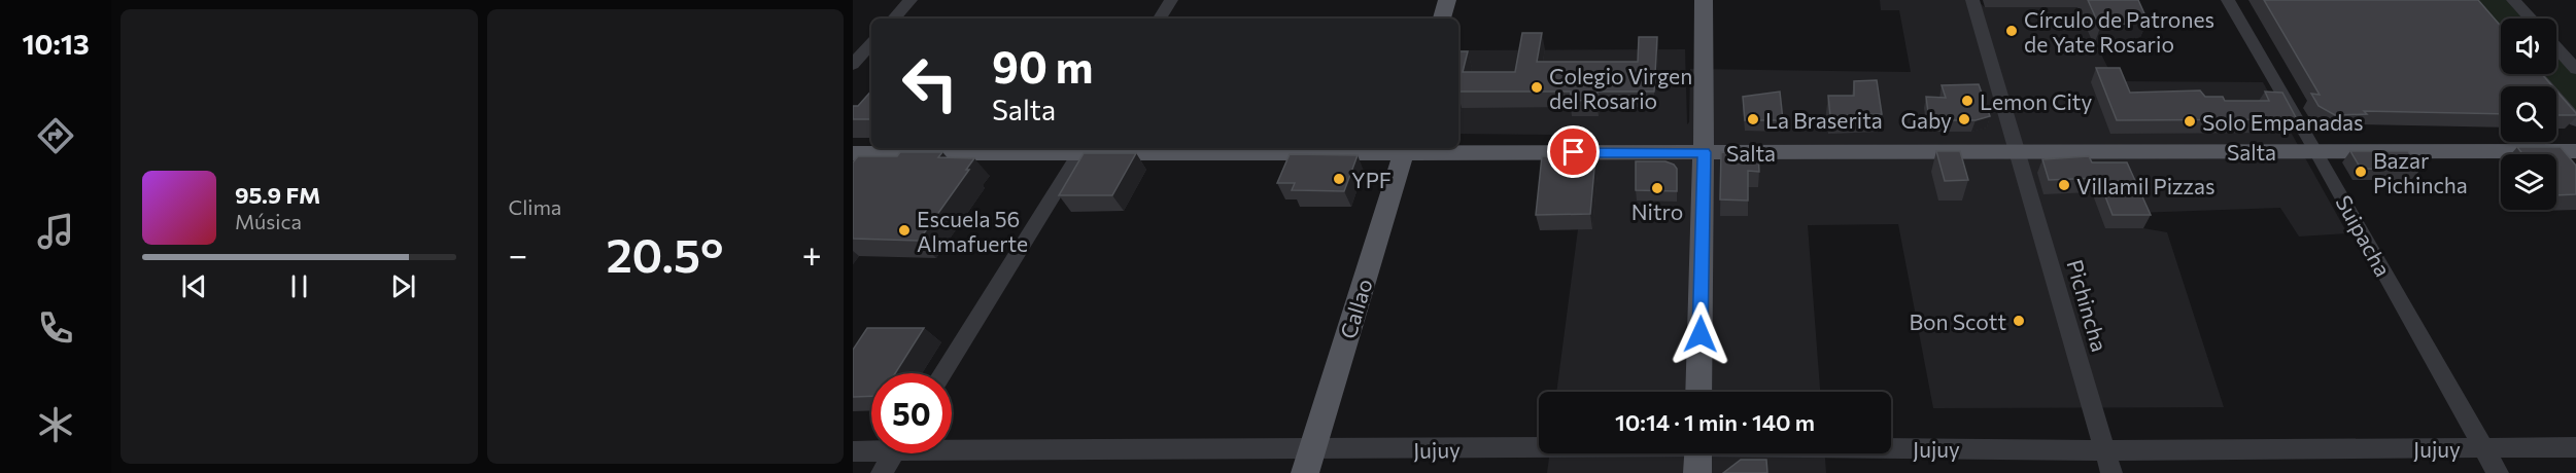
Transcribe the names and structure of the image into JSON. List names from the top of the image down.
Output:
{
  "streets": {
    "main road": ["Salta", "Callao"],
    "street": ["Suipacha", "Pichincha", "Jujuy"]
  },
  "crossings": [
    ["Salta", "Suipacha"],
    ["Salta", "Pichincha"],
    ["Salta", "Callao"],
    ["Suipacha", "Jujuy"],
    ["Pichincha", "Jujuy"],
    ["Callao", "Jujuy"]
  ],
  "places": [
    "Círculo de Patrones de Yate Rosario",
    "Colegio Virgen del Rosario",
    "Lemon City",
    "La Braserita",
    "Gaby",
    "Solo Empanadas",
    "Bazar Pichincha",
    "YPF",
    "Villamil Pizzas",
    "Nitro",
    "Escuela 56 Almafuerte",
    "Bon Scott"
  ],
  "page": {
    "tabs": "10:13",
    "tile": "Clima",
    "turn": ["90 m", "Salta"],
    "song": ["95.9 FM", "Música"],
    "heat": ["−", "20.5°", "+"],
    "limit": "50",
    "trip": "10:14 · 1 min · 140 m"
  }
}
